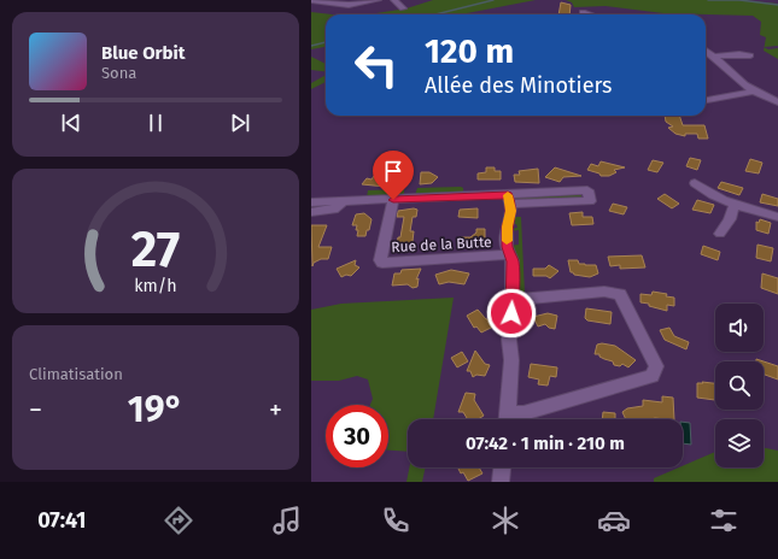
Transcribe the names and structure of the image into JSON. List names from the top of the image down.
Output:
{
  "streets": {
    "street": ["Rue de la Butte"]
  },
  "page": {
    "turn": ["120 m", "Allée des Minotiers"],
    "song": ["Blue Orbit", "Sona"],
    "tile": "Climatisation",
    "heat": ["−", "19°", "+"],
    "limit": "30",
    "trip": "07:42 · 1 min · 210 m",
    "tabs": "07:41",
    "gauge": ["27", "km/h"]
  }
}
